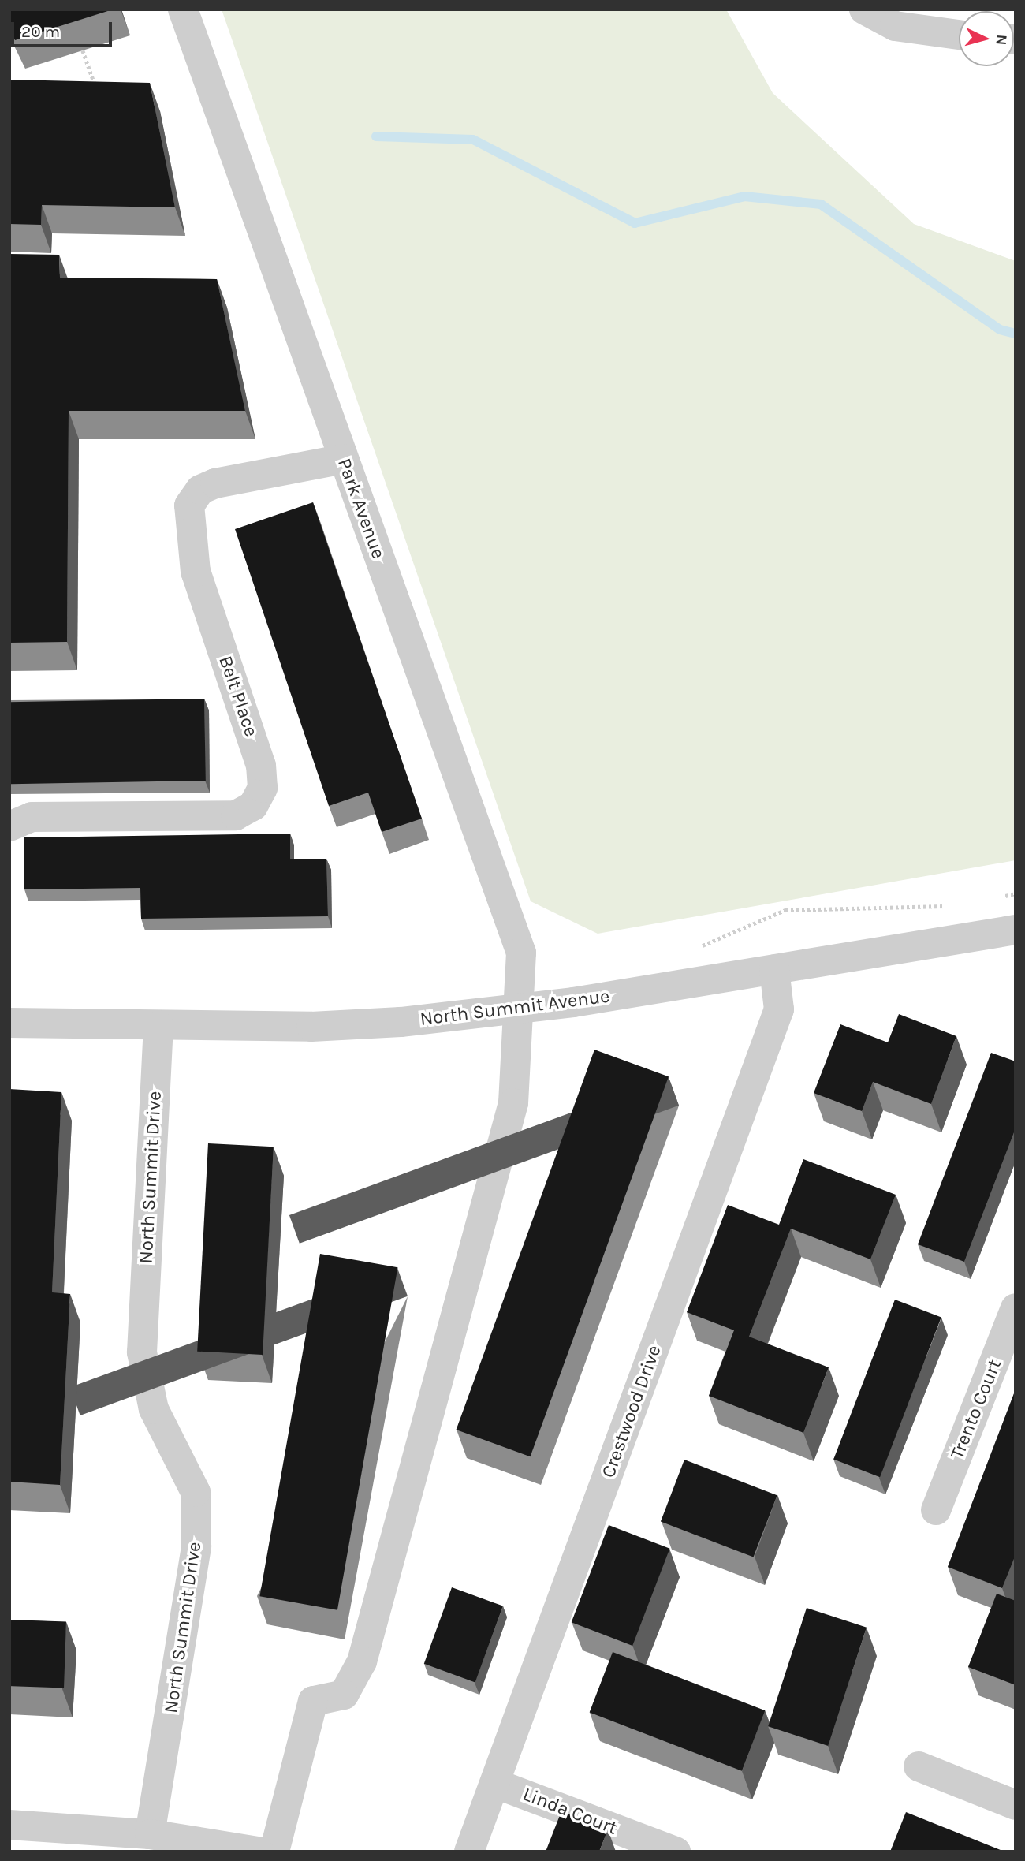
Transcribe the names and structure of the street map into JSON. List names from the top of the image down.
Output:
{
  "streets": {
    "street": [
      "Park Avenue",
      "Belt Place",
      "North Summit Avenue",
      "North Summit Drive",
      "Trento Court",
      "Crestwood Drive",
      "Linda Court"
    ]
  },
  "crossings": [
    ["Park Avenue", "Belt Place"],
    ["Park Avenue", "North Summit Avenue"],
    ["North Summit Avenue", "North Summit Drive"],
    ["North Summit Avenue", "Crestwood Drive"],
    ["Crestwood Drive", "Linda Court"]
  ],
  "scale_bar": "20 m",
  "north": "right"
}
